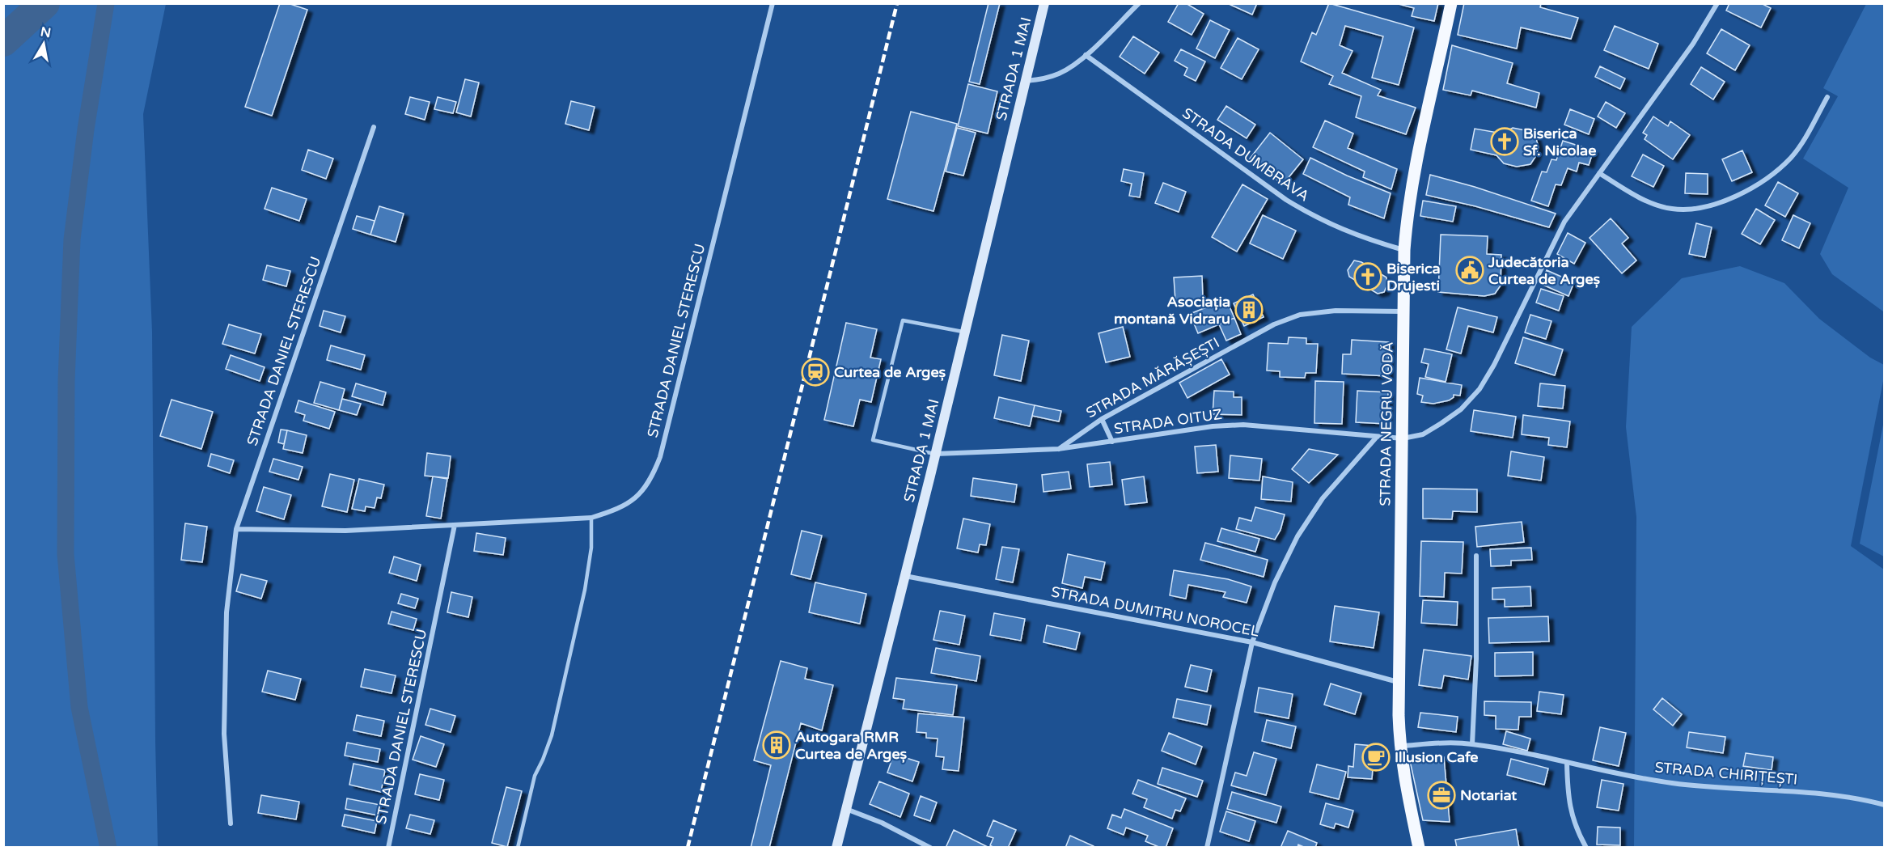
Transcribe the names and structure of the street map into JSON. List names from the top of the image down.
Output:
{
  "streets": {
    "main road": ["STRADA 1 MAI", "STRADA NEGRU VODĂ"],
    "street": [
      "STRADA DUMBRAVA",
      "STRADA DANIEL STERESCU",
      "STRADA MĂRĂȘEȘTI",
      "STRADA OITUZ",
      "STRADA DUMITRU NOROCEL",
      "STRADA CHIRIȚEȘTI"
    ]
  },
  "crossings": [
    ["STRADA 1 MAI", "STRADA OITUZ"],
    ["STRADA 1 MAI", "STRADA DUMITRU NOROCEL"],
    ["STRADA DUMBRAVA", "STRADA NEGRU VODĂ"],
    ["STRADA MĂRĂȘEȘTI", "STRADA OITUZ"],
    ["STRADA MĂRĂȘEȘTI", "STRADA NEGRU VODĂ"],
    ["STRADA OITUZ", "STRADA NEGRU VODĂ"],
    ["STRADA NEGRU VODĂ", "STRADA DUMITRU NOROCEL"],
    ["STRADA NEGRU VODĂ", "STRADA CHIRIȚEȘTI"]
  ],
  "places": {
    "church": ["Biserica Sf. Nicolae", "Biserica Drujesti"],
    "public building": ["Judecătoria Curtea de Argeș"],
    "building": ["Asociația montană Vidraru", "Autogara RMR Curtea de Argeș"],
    "station": ["Curtea de Argeș"],
    "cafe": ["Illusion Cafe"],
    "office": ["Notariat"]
  },
  "north": "top"
}
